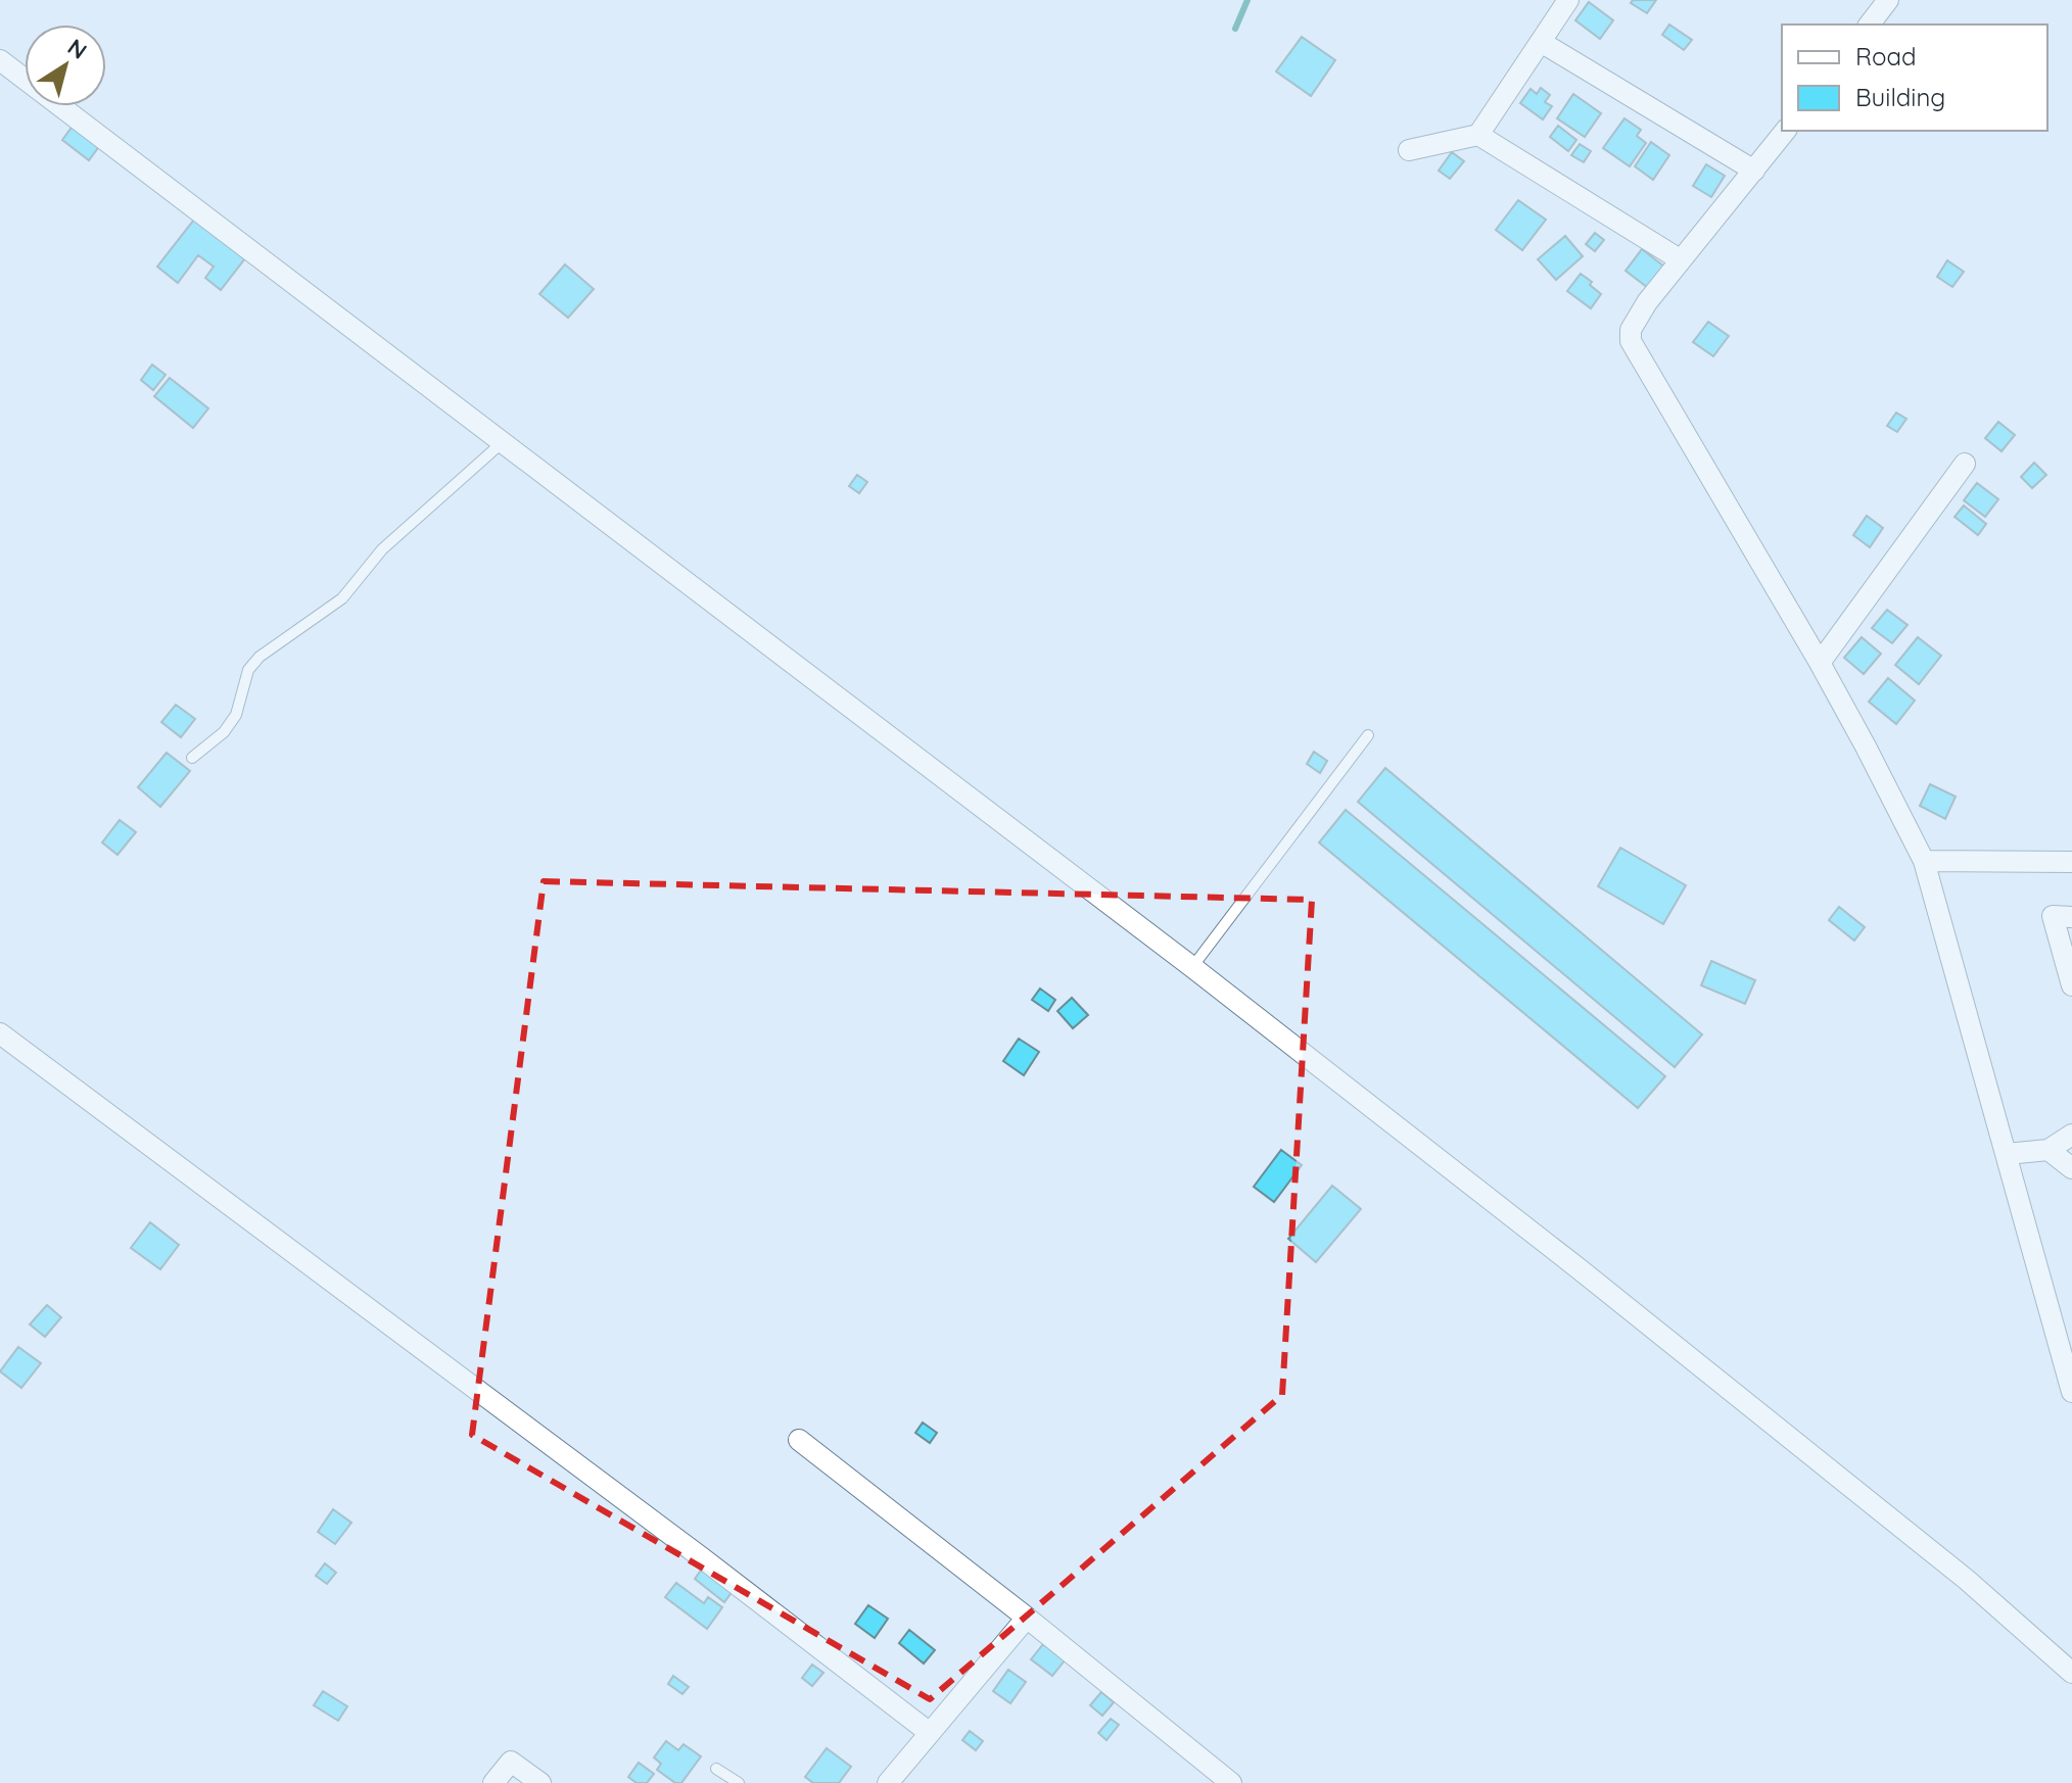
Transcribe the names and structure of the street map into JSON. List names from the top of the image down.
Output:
{
  "legend": ["Road", "Building"],
  "north": "top right"
}
